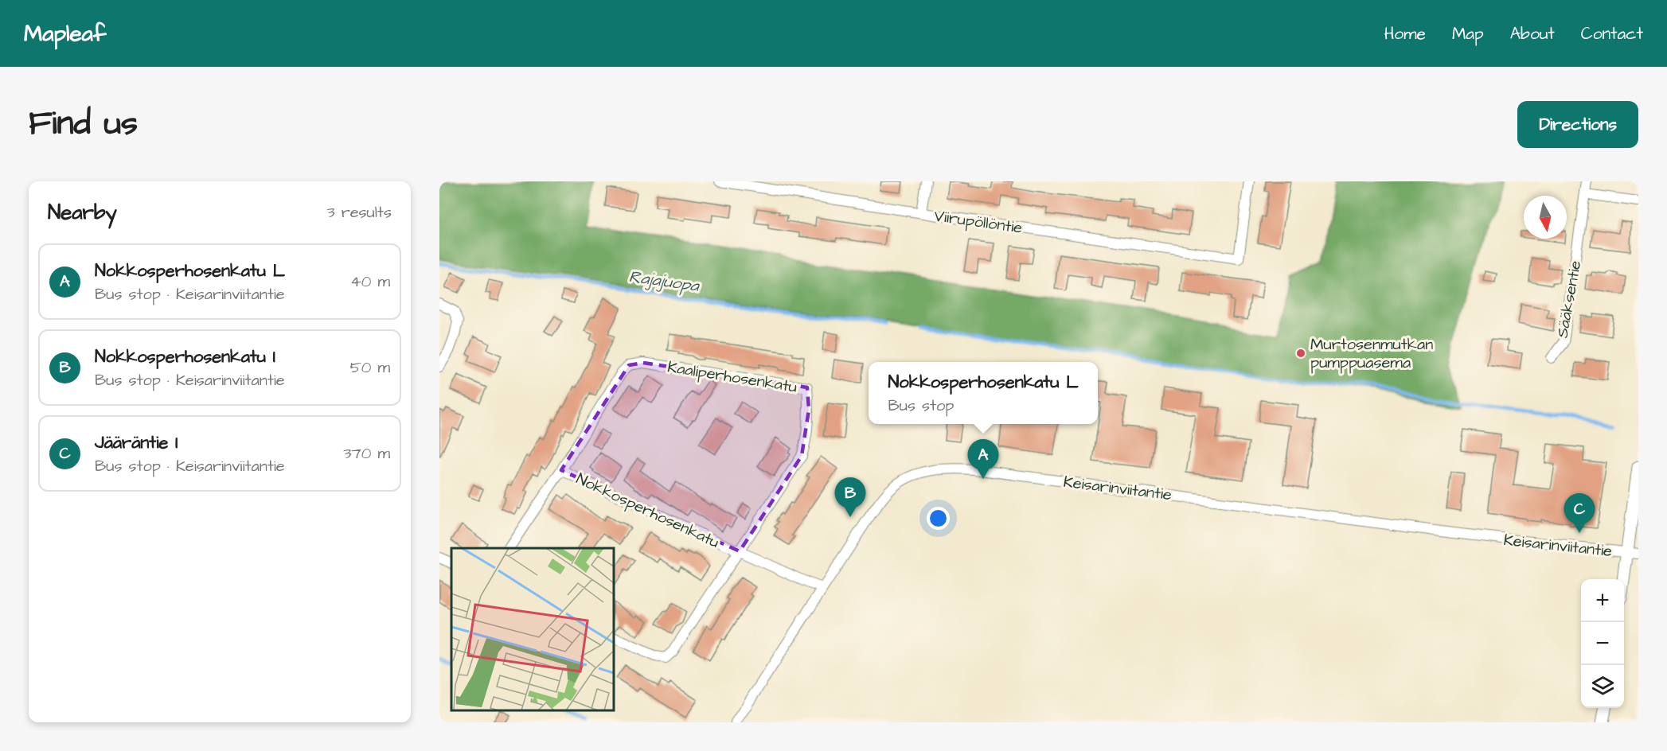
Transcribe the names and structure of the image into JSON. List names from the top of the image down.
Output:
{
  "streets": {
    "street": [
      "Viirupöllöntie",
      "Sääksentie",
      "Kaaliperhosenkatu",
      "Keisarinviitantie",
      "Nokkosperhosenkatu"
    ]
  },
  "crossings": [
    ["Kaaliperhosenkatu", "Nokkosperhosenkatu"],
    ["Keisarinviitantie", "Nokkosperhosenkatu"]
  ],
  "water": ["Rajajuopa"],
  "places": ["Murtosenmutkan pumppuasema"],
  "north": "bottom",
  "page": {
    "header": "Mapleaf",
    "nav": [
      "Home",
      "Map",
      "About",
      "Contact"
    ],
    "title": "Find us",
    "buttons": "Directions",
    "heading": ["Nearby", "3 results"],
    "list": [
      {
        "mark": "A",
        "name": "Nokkosperhosenkatu L",
        "note": "Bus stop · Keisarinviitantie",
        "value": "40 m"
      },
      {
        "mark": "B",
        "name": "Nokkosperhosenkatu I",
        "note": "Bus stop · Keisarinviitantie",
        "value": "50 m"
      },
      {
        "mark": "C",
        "name": "Jääräntie I",
        "note": "Bus stop · Keisarinviitantie",
        "value": "370 m"
      }
    ],
    "popup": ["Nokkosperhosenkatu L", "Bus stop"],
    "pins": ["A", "B", "C"],
    "map_buttons": ["+", "−"]
  }
}
